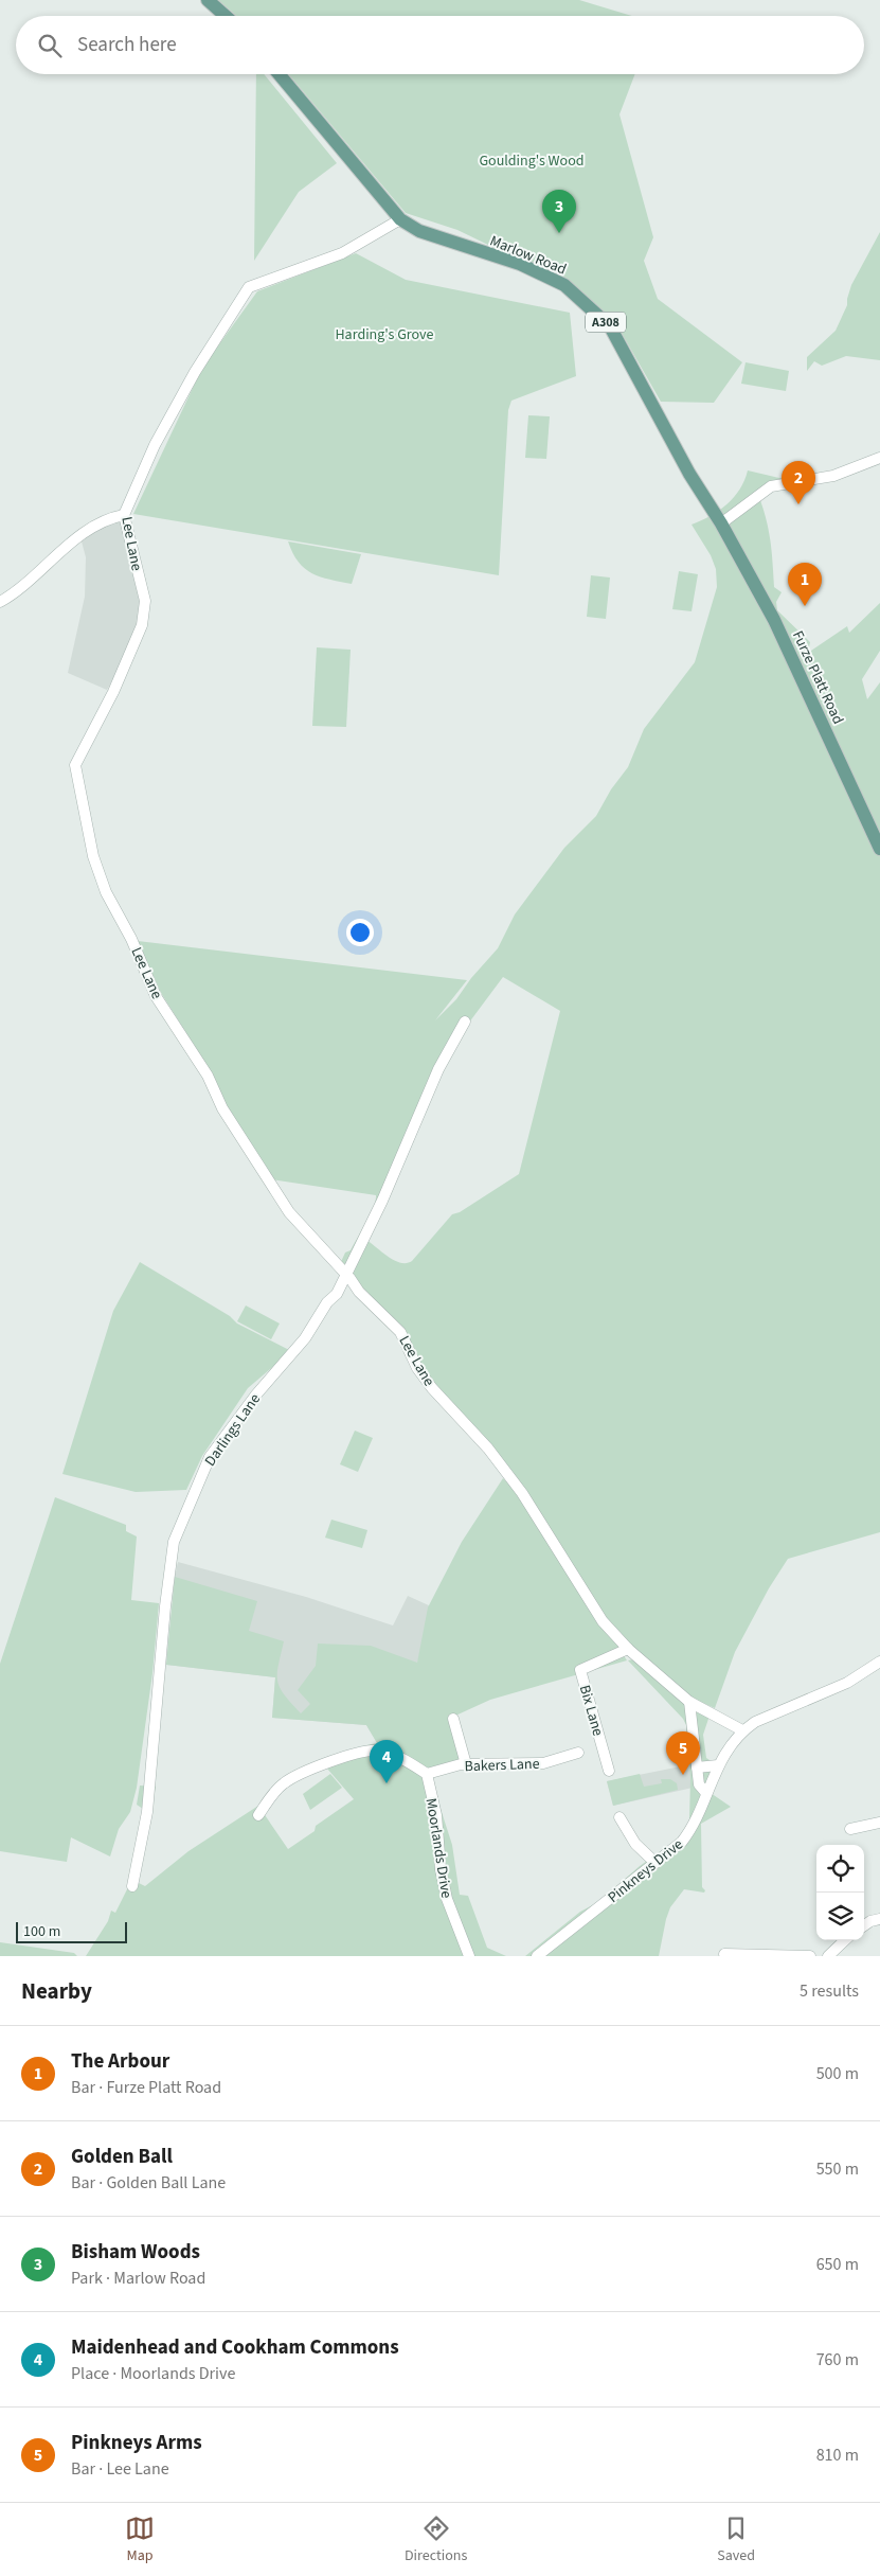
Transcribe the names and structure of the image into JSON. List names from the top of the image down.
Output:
{
  "streets": {
    "main road": ["Marlow Road", "A308", "Furze Platt Road"],
    "street": [
      "Lee Lane",
      "Darlings Lane",
      "Bix Lane",
      "Bakers Lane",
      "Moorlands Drive",
      "Pinkneys Drive"
    ]
  },
  "crossings": [
    ["Marlow Road", "Lee Lane"],
    ["Marlow Road", "Furze Platt Road"],
    ["Lee Lane", "Darlings Lane"],
    ["Lee Lane", "Bix Lane"],
    ["Lee Lane", "Pinkneys Drive"],
    ["Bakers Lane", "Moorlands Drive"]
  ],
  "parks": ["Goulding's Wood", "Harding's Grove"],
  "scale_bar": "100 m",
  "page": {
    "search": "Search here",
    "pins": [
      "3",
      "2",
      "1",
      "5",
      "4"
    ],
    "scale": "100 m",
    "heading": ["Nearby", "5 results"],
    "list": [
      {
        "mark": "1",
        "name": "The Arbour",
        "note": "Bar · Furze Platt Road",
        "value": "500 m"
      },
      {
        "mark": "2",
        "name": "Golden Ball",
        "note": "Bar · Golden Ball Lane",
        "value": "550 m"
      },
      {
        "mark": "3",
        "name": "Bisham Woods",
        "note": "Park · Marlow Road",
        "value": "650 m"
      },
      {
        "mark": "4",
        "name": "Maidenhead and Cookham Commons",
        "note": "Place · Moorlands Drive",
        "value": "760 m"
      },
      {
        "mark": "5",
        "name": "Pinkneys Arms",
        "note": "Bar · Lee Lane",
        "value": "810 m"
      }
    ],
    "nav": ["Map", "Directions", "Saved"]
  }
}
